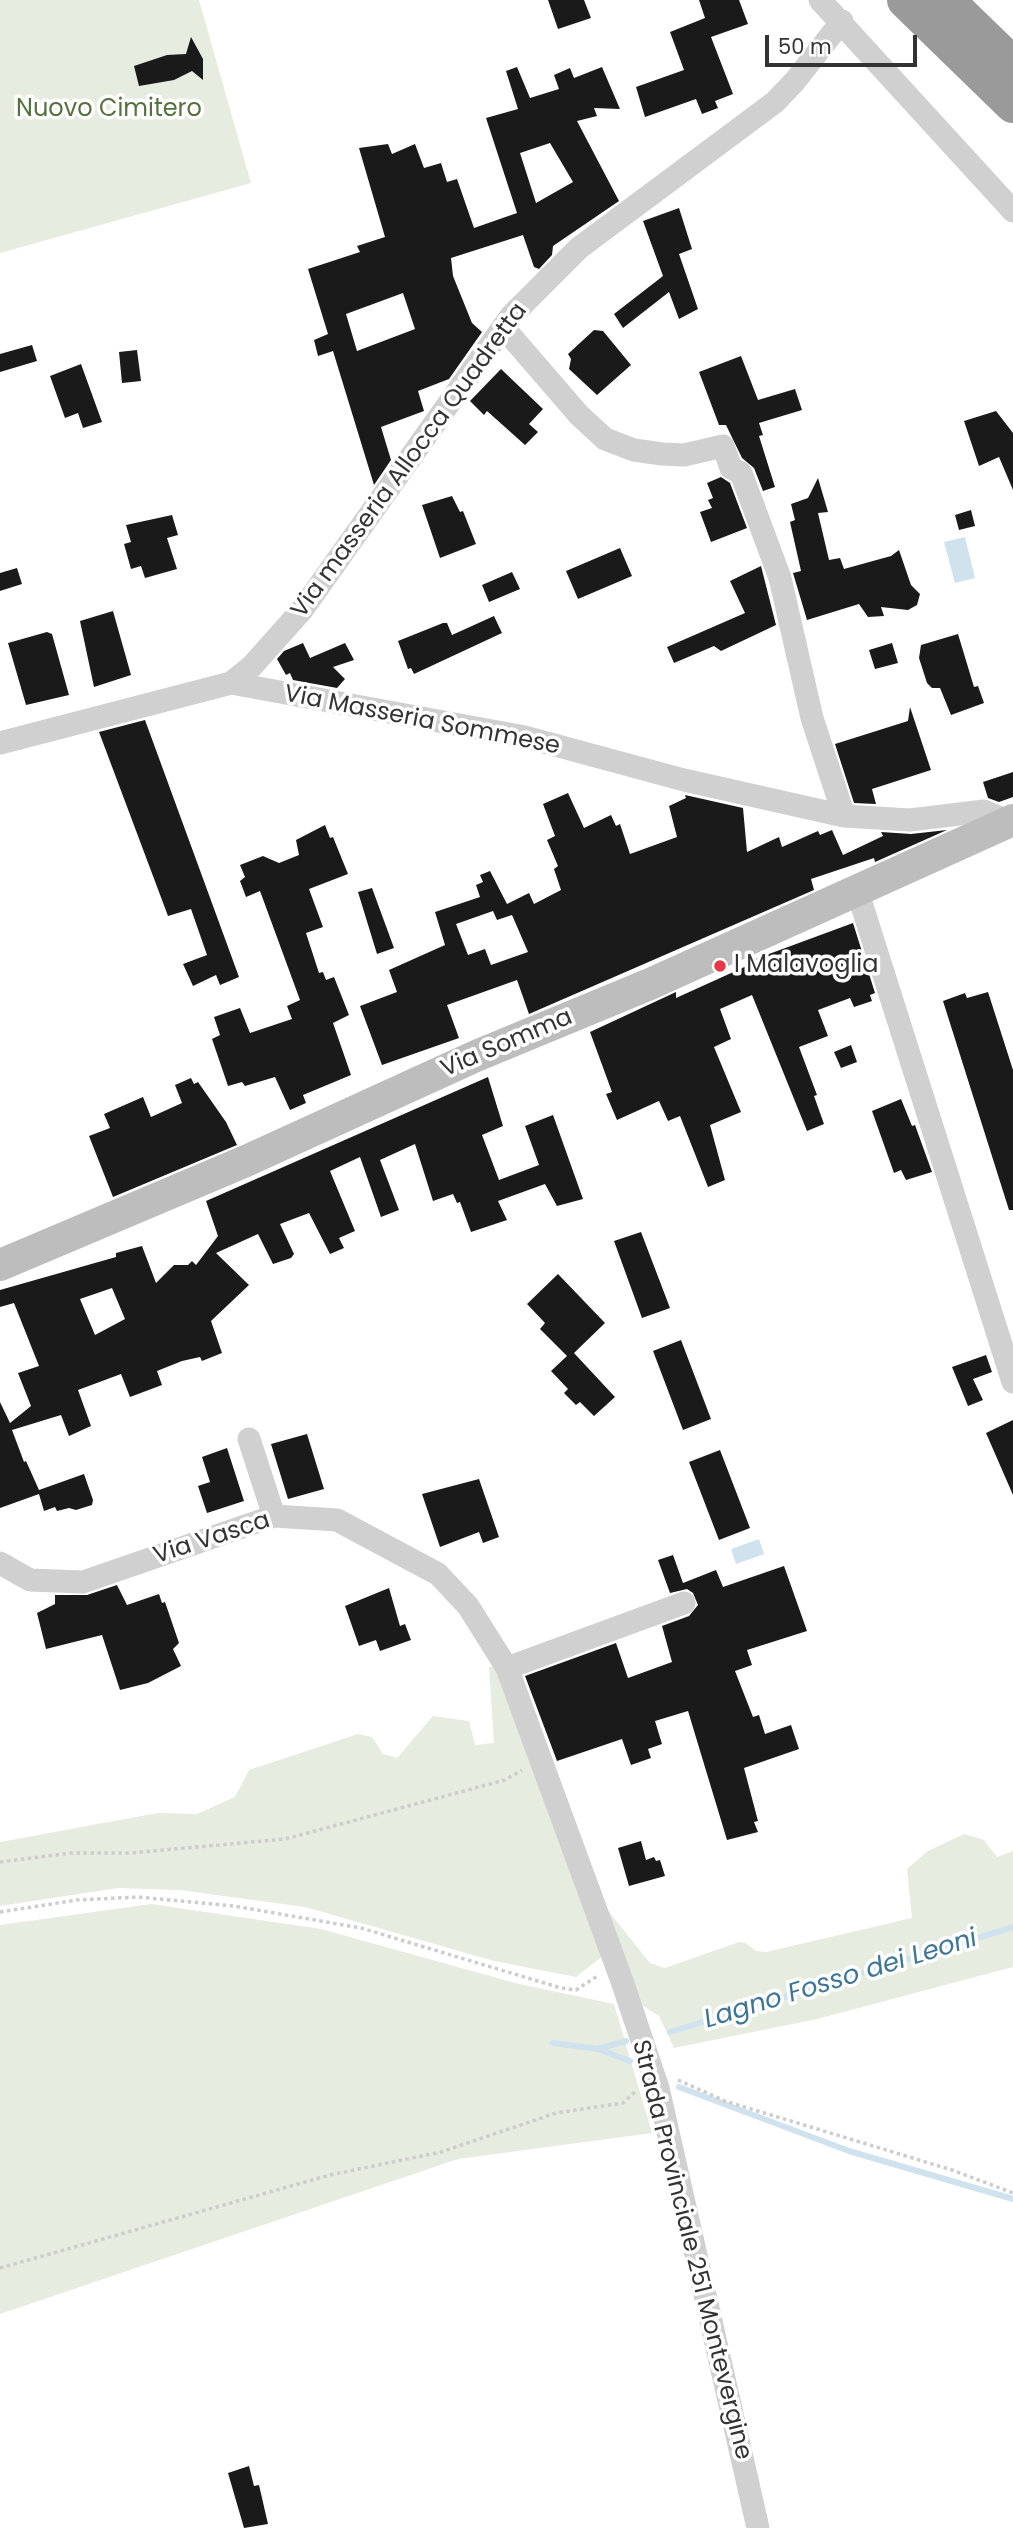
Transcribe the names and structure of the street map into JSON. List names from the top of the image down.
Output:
{
  "streets": {
    "street": [
      "Via masseria Allocca Quadretta",
      "Via Masseria Sommese",
      "Via Somma",
      "Via Vasca",
      "Strada Provinciale 251 Montevergine"
    ]
  },
  "crossings": [
    ["Via masseria Allocca Quadretta", "Via Masseria Sommese"],
    ["Via Masseria Sommese", "Via Somma"],
    ["Via Vasca", "Strada Provinciale 251 Montevergine"]
  ],
  "water": ["Lagno Fosso dei Leoni"],
  "parks": ["Nuovo Cimitero"],
  "places": ["I Malavoglia"],
  "scale_bar": "50 m"
}
